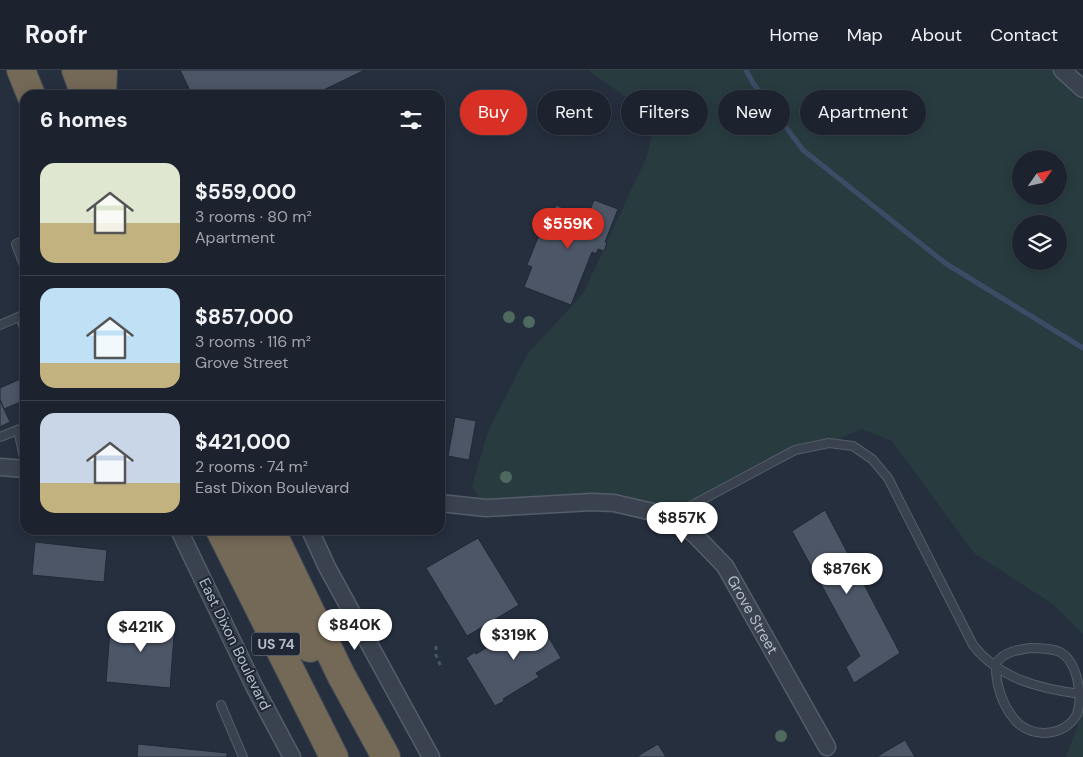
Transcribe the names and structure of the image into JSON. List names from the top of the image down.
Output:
{
  "streets": {
    "highway": ["US 74"],
    "street": ["Grove Street", "East Dixon Boulevard"]
  },
  "north": "top right",
  "page": {
    "header": "Roofr",
    "nav": [
      "Home",
      "Map",
      "About",
      "Contact"
    ],
    "chip": [
      "Buy",
      "Rent",
      "Filters",
      "New",
      "Apartment"
    ],
    "heading": "6 homes",
    "list": [
      {
        "name": "$559,000",
        "note": "3 rooms · 80 m² · Apartment"
      },
      {
        "name": "$857,000",
        "note": "3 rooms · 116 m² · Grove Street"
      },
      {
        "name": "$421,000",
        "note": "2 rooms · 74 m² · East Dixon Boulevard"
      }
    ],
    "price": [
      "$559K",
      "$857K",
      "$876K",
      "$840K",
      "$421K",
      "$319K"
    ]
  }
}
